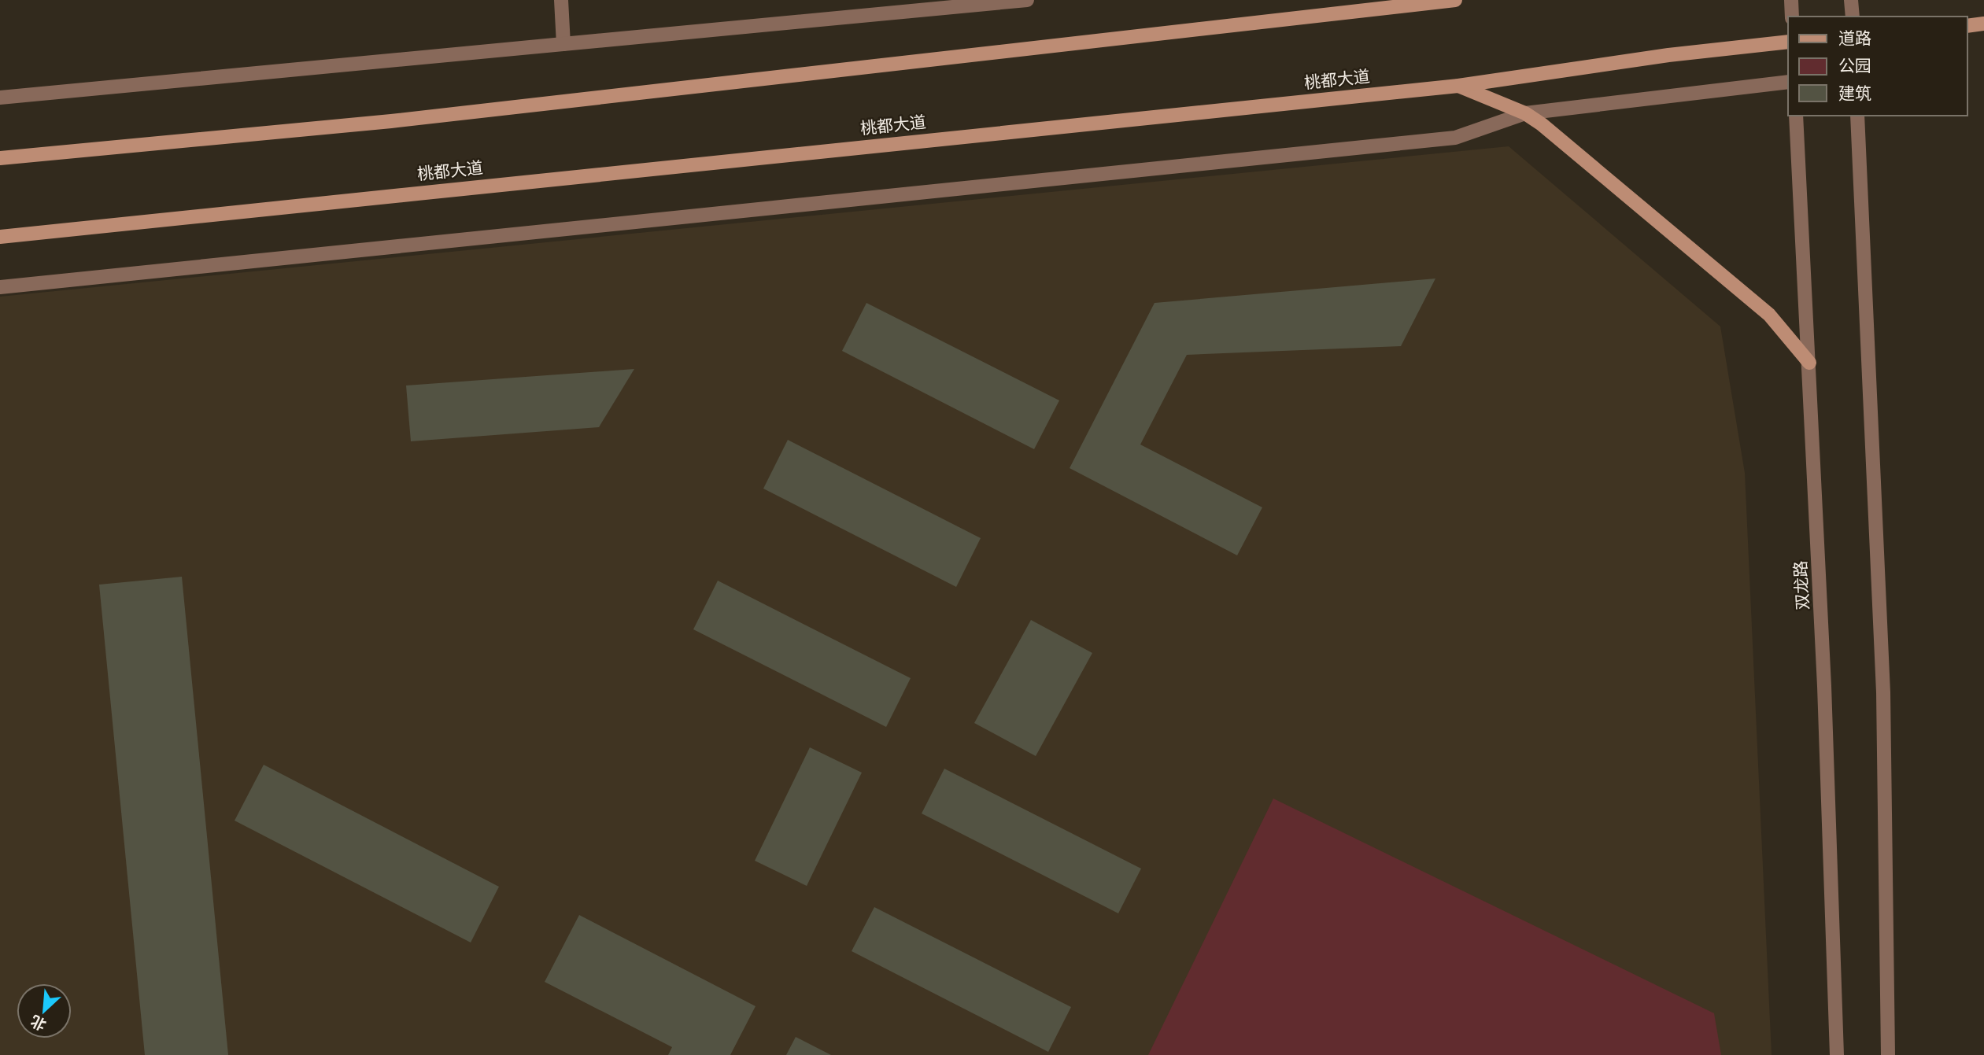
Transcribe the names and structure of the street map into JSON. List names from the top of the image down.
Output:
{
  "streets": {
    "main road": ["桃都大道"],
    "street": ["双龙路"]
  },
  "legend": ["道路", "公园", "建筑"],
  "north": "bottom left"
}
